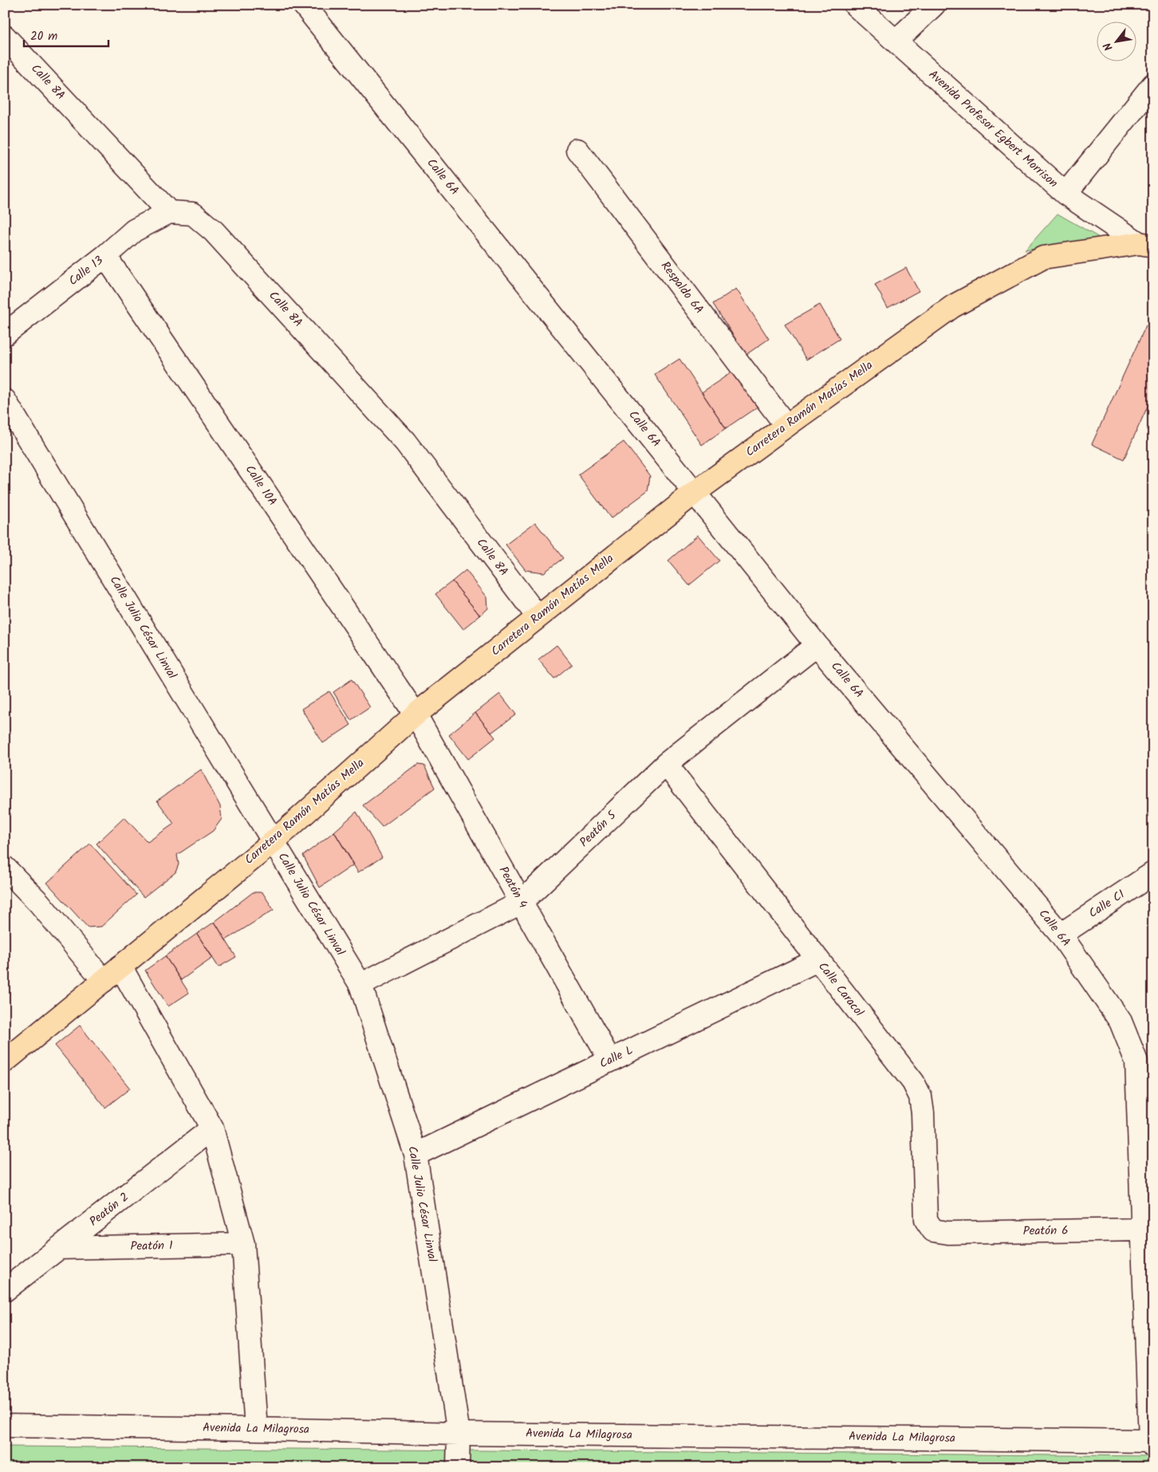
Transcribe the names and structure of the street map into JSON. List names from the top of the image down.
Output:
{
  "streets": {
    "main road": ["Carretera Ramón Matías Mella"],
    "street": [
      "Calle 8A",
      "Avenida Profesor Egbert Morrison",
      "Calle 6A",
      "Calle 13",
      "Respaldo 6A",
      "Calle 10A",
      "Calle Julio César Linval",
      "Peatón 5",
      "Peatón 4",
      "Calle C1",
      "Calle Caracol",
      "Calle L",
      "Peatón 2",
      "Peatón 6",
      "Peatón 1",
      "Avenida La Milagrosa"
    ]
  },
  "crossings": [
    ["Calle 8A", "Calle 13"],
    ["Calle 8A", "Carretera Ramón Matías Mella"],
    ["Avenida Profesor Egbert Morrison", "Carretera Ramón Matías Mella"],
    ["Calle 6A", "Carretera Ramón Matías Mella"],
    ["Calle 6A", "Peatón 5"],
    ["Calle 6A", "Calle C1"],
    ["Calle 6A", "Peatón 6"],
    ["Calle 6A", "Avenida La Milagrosa"],
    ["Calle 13", "Calle 10A"],
    ["Respaldo 6A", "Carretera Ramón Matías Mella"],
    ["Carretera Ramón Matías Mella", "Calle 10A"],
    ["Carretera Ramón Matías Mella", "Calle Julio César Linval"],
    ["Carretera Ramón Matías Mella", "Peatón 4"],
    ["Calle 10A", "Peatón 4"],
    ["Calle Julio César Linval", "Peatón 5"],
    ["Calle Julio César Linval", "Calle L"],
    ["Calle Julio César Linval", "Avenida La Milagrosa"],
    ["Peatón 5", "Peatón 4"],
    ["Peatón 5", "Calle Caracol"],
    ["Peatón 4", "Calle L"],
    ["Calle Caracol", "Calle L"],
    ["Calle Caracol", "Peatón 6"],
    ["Peatón 2", "Peatón 1"]
  ],
  "scale_bar": "20 m",
  "north": "bottom left"
}
